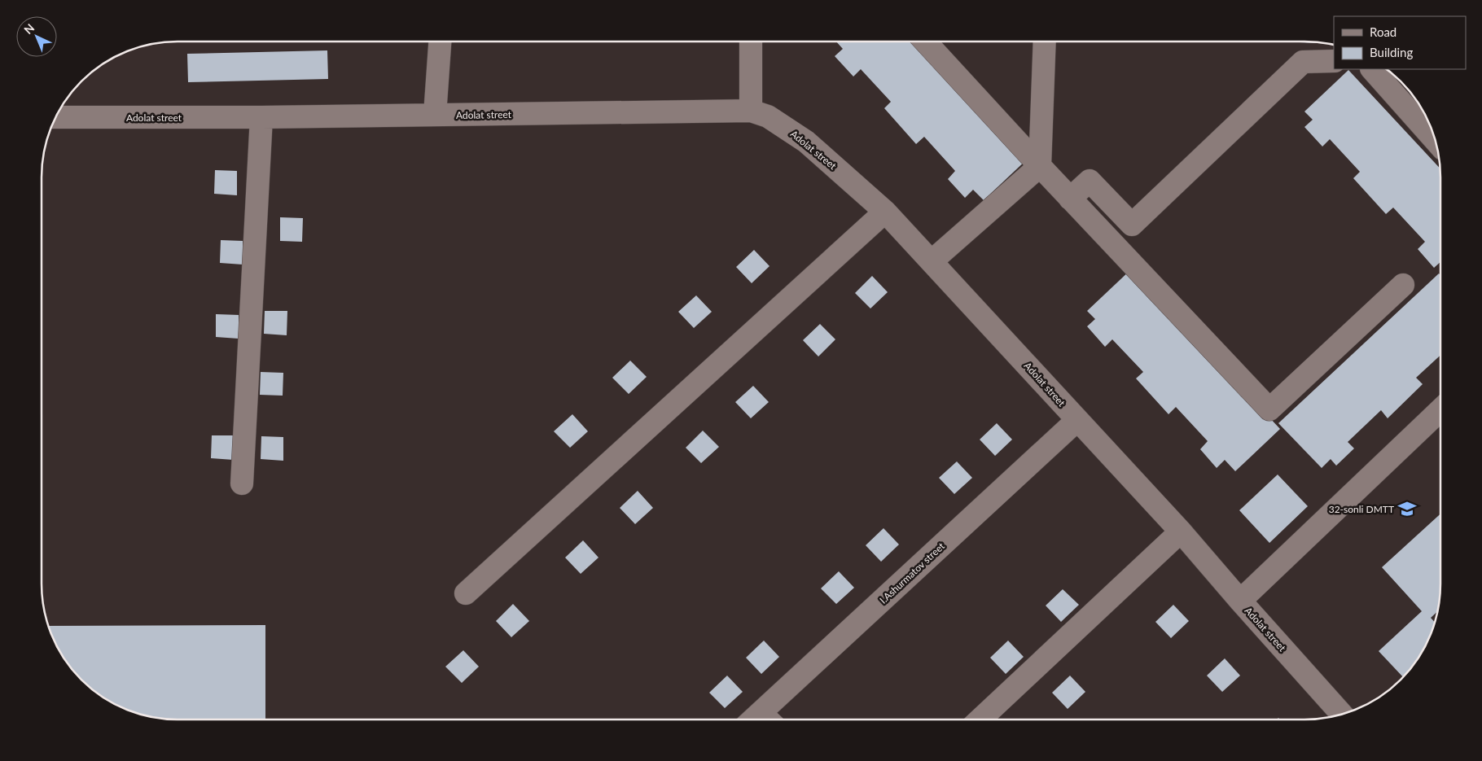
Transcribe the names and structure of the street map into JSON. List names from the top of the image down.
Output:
{
  "streets": {
    "street": ["Adolat street", "I.Ashurmatov street"]
  },
  "crossings": [
    ["Adolat street", "I.Ashurmatov street"]
  ],
  "places": {
    "school or university": ["32-sonli DMTT"]
  },
  "legend": ["Road", "Building"],
  "north": "top left"
}
